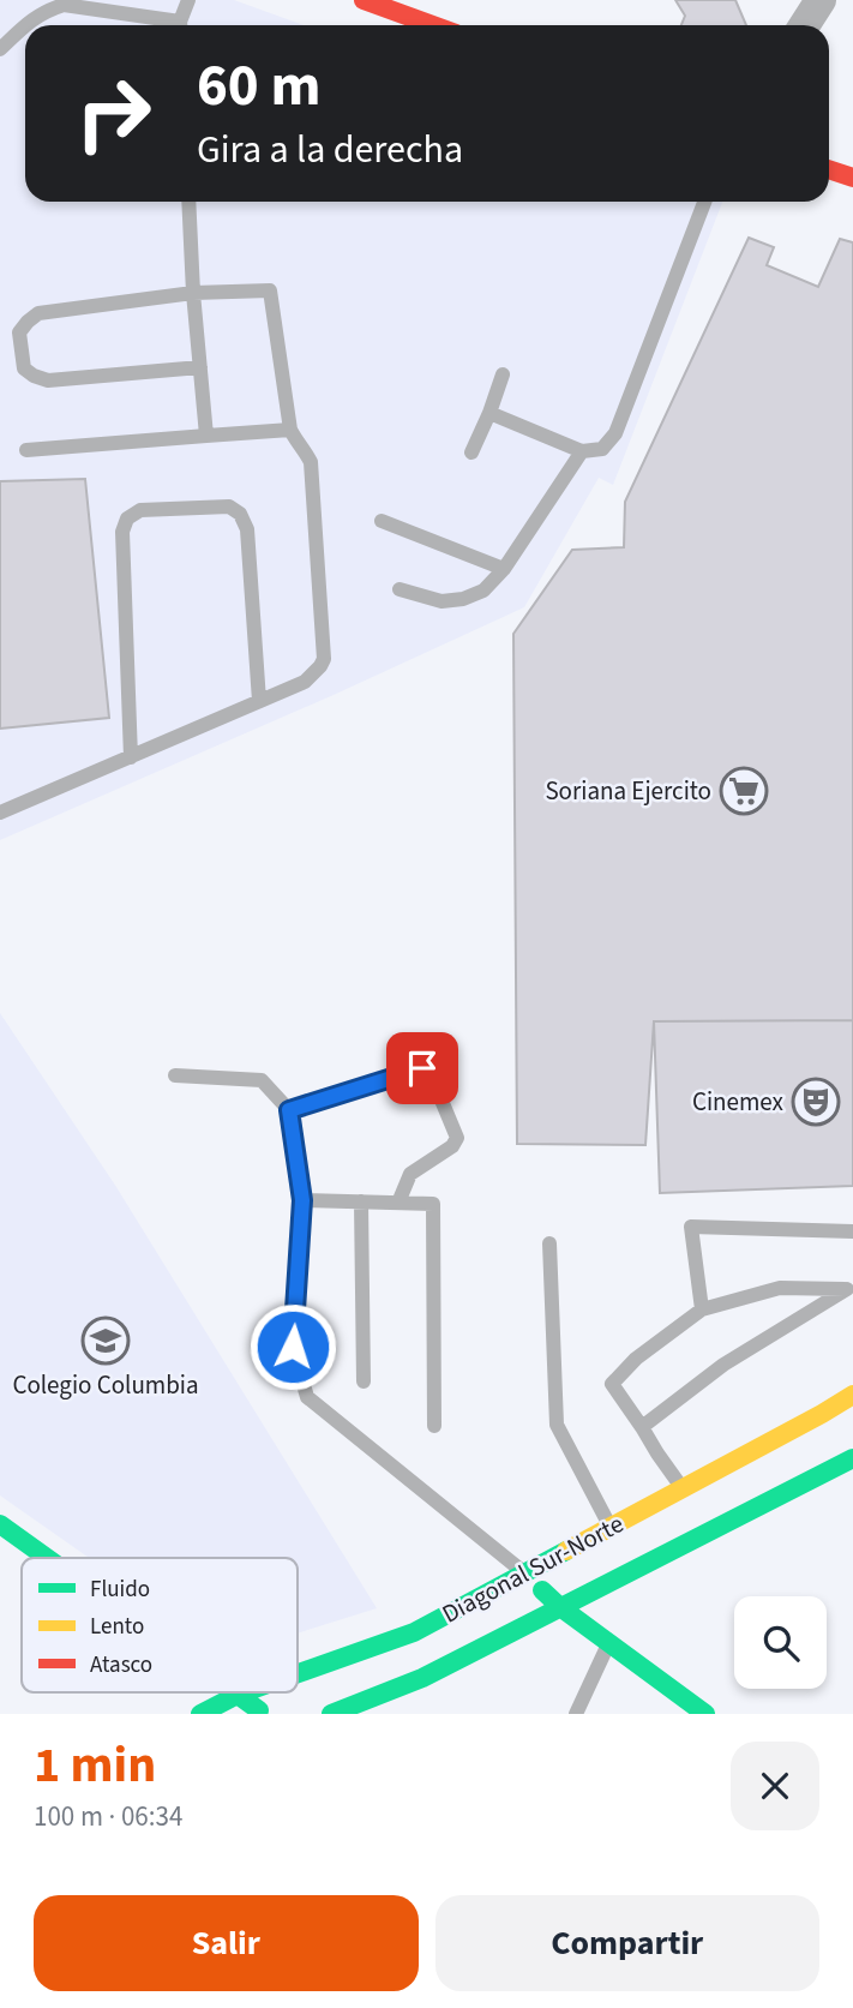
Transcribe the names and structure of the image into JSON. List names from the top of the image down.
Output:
{
  "streets": {
    "street": ["Diagonal Sur-Norte"]
  },
  "places": {
    "supermarket": ["Soriana Ejercito"],
    "theatre": ["Cinemex"],
    "school or university": ["Colegio Columbia"]
  },
  "legend": ["Fluido", "Lento", "Atasco"],
  "page": {
    "turn": ["60 m", "Gira a la derecha"],
    "heading": ["1 min", "100 m · 06:34"],
    "buttons": ["Salir", "Compartir"]
  }
}
